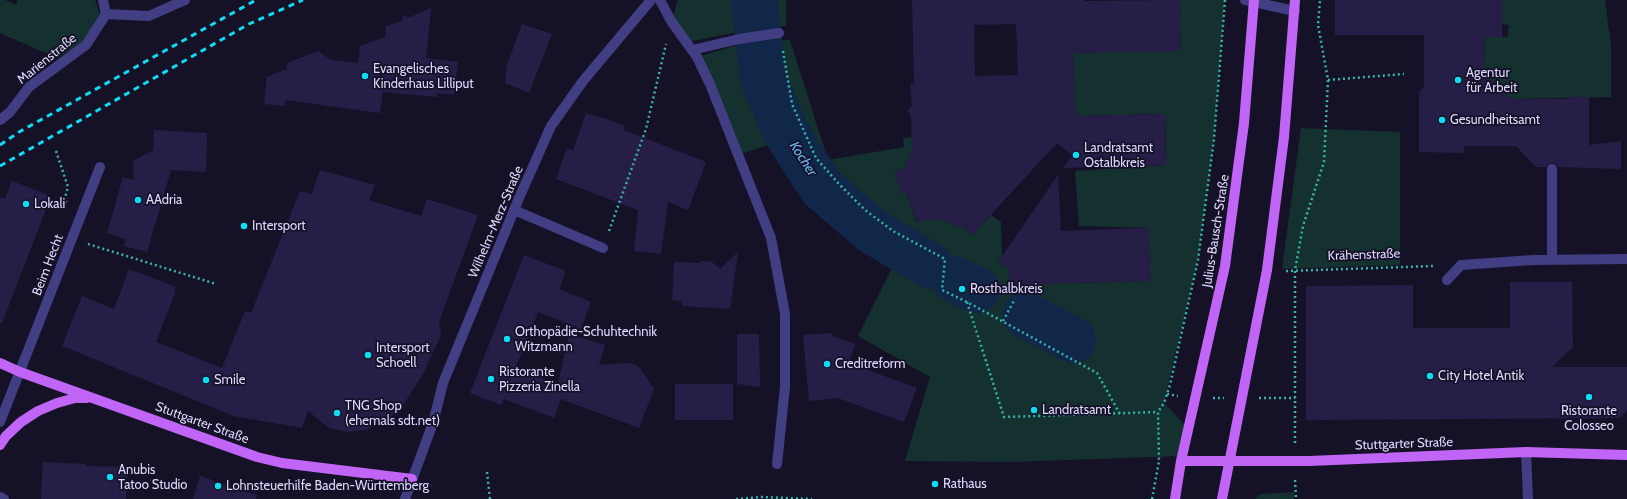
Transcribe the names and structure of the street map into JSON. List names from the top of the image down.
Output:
{
  "streets": {
    "main road": ["Julius-Bausch-Straße", "Stuttgarter Straße"],
    "street": ["Marienstraße", "Wilhelm-Merz-Straße", "Beim Hecht"],
    "path": ["Krähenstraße"]
  },
  "crossings": [
    ["Wilhelm-Merz-Straße", "Stuttgarter Straße"],
    ["Julius-Bausch-Straße", "Stuttgarter Straße"]
  ],
  "water": ["Kocher"],
  "places": [
    "Evangelisches Kinderhaus Lilliput",
    "Agentur für Arbeit",
    "Gesundheitsamt",
    "Landratsamt Ostalbkreis",
    "AAdria",
    "Lokali",
    "Intersport",
    "Rosthalbkreis",
    "Orthopädie-Schuhtechnik Witzmann",
    "Intersport Schoell",
    "Creditreform",
    "City Hotel Antik",
    "Ristorante Pizzeria Zinella",
    "Smile",
    "Ristorante Colosseo",
    "Landratsamt",
    "TNG Shop (ehemals sdt.net)",
    "Anubis Tatoo Studio",
    "Rathaus",
    "Lohnsteuerhilfe Baden-Württemberg"
  ]
}
